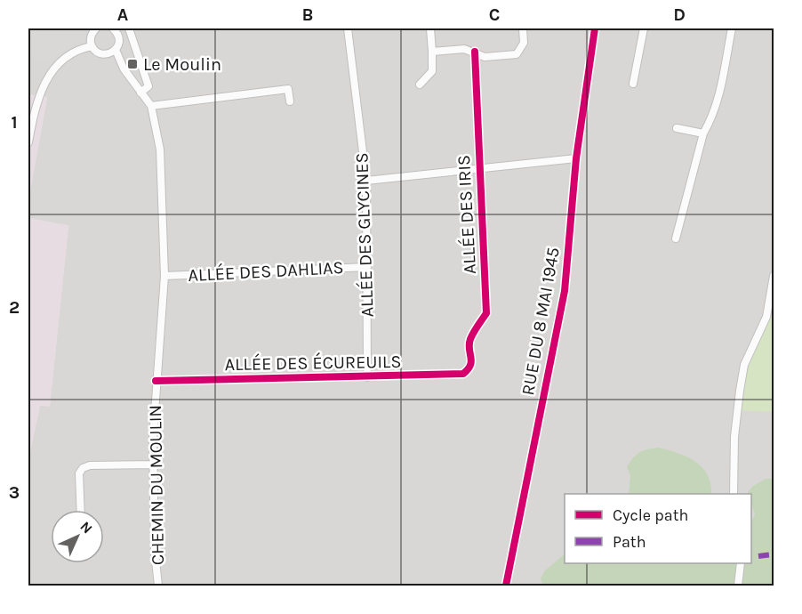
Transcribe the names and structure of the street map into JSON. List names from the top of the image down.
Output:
{
  "streets": {
    "street": [
      "ALLÉE DES IRIS",
      "ALLÉE DES GLYCINES",
      "ALLÉE DES DAHLIAS",
      "RUE DU 8 MAI 1945",
      "ALLÉE DES ÉCUREUILS",
      "CHEMIN DU MOULIN"
    ]
  },
  "crossings": [
    ["ALLÉE DES IRIS", "ALLÉE DES ÉCUREUILS"],
    ["ALLÉE DES GLYCINES", "ALLÉE DES DAHLIAS"],
    ["ALLÉE DES GLYCINES", "ALLÉE DES ÉCUREUILS"],
    ["ALLÉE DES DAHLIAS", "CHEMIN DU MOULIN"],
    ["ALLÉE DES ÉCUREUILS", "CHEMIN DU MOULIN"]
  ],
  "places": {
    "transit": ["Le Moulin"]
  },
  "legend": ["Cycle path", "Path"],
  "north": "top right",
  "grid": {
    "columns": [
      "A",
      "B",
      "C",
      "D"
    ],
    "rows": ["1", "2", "3"]
  }
}
